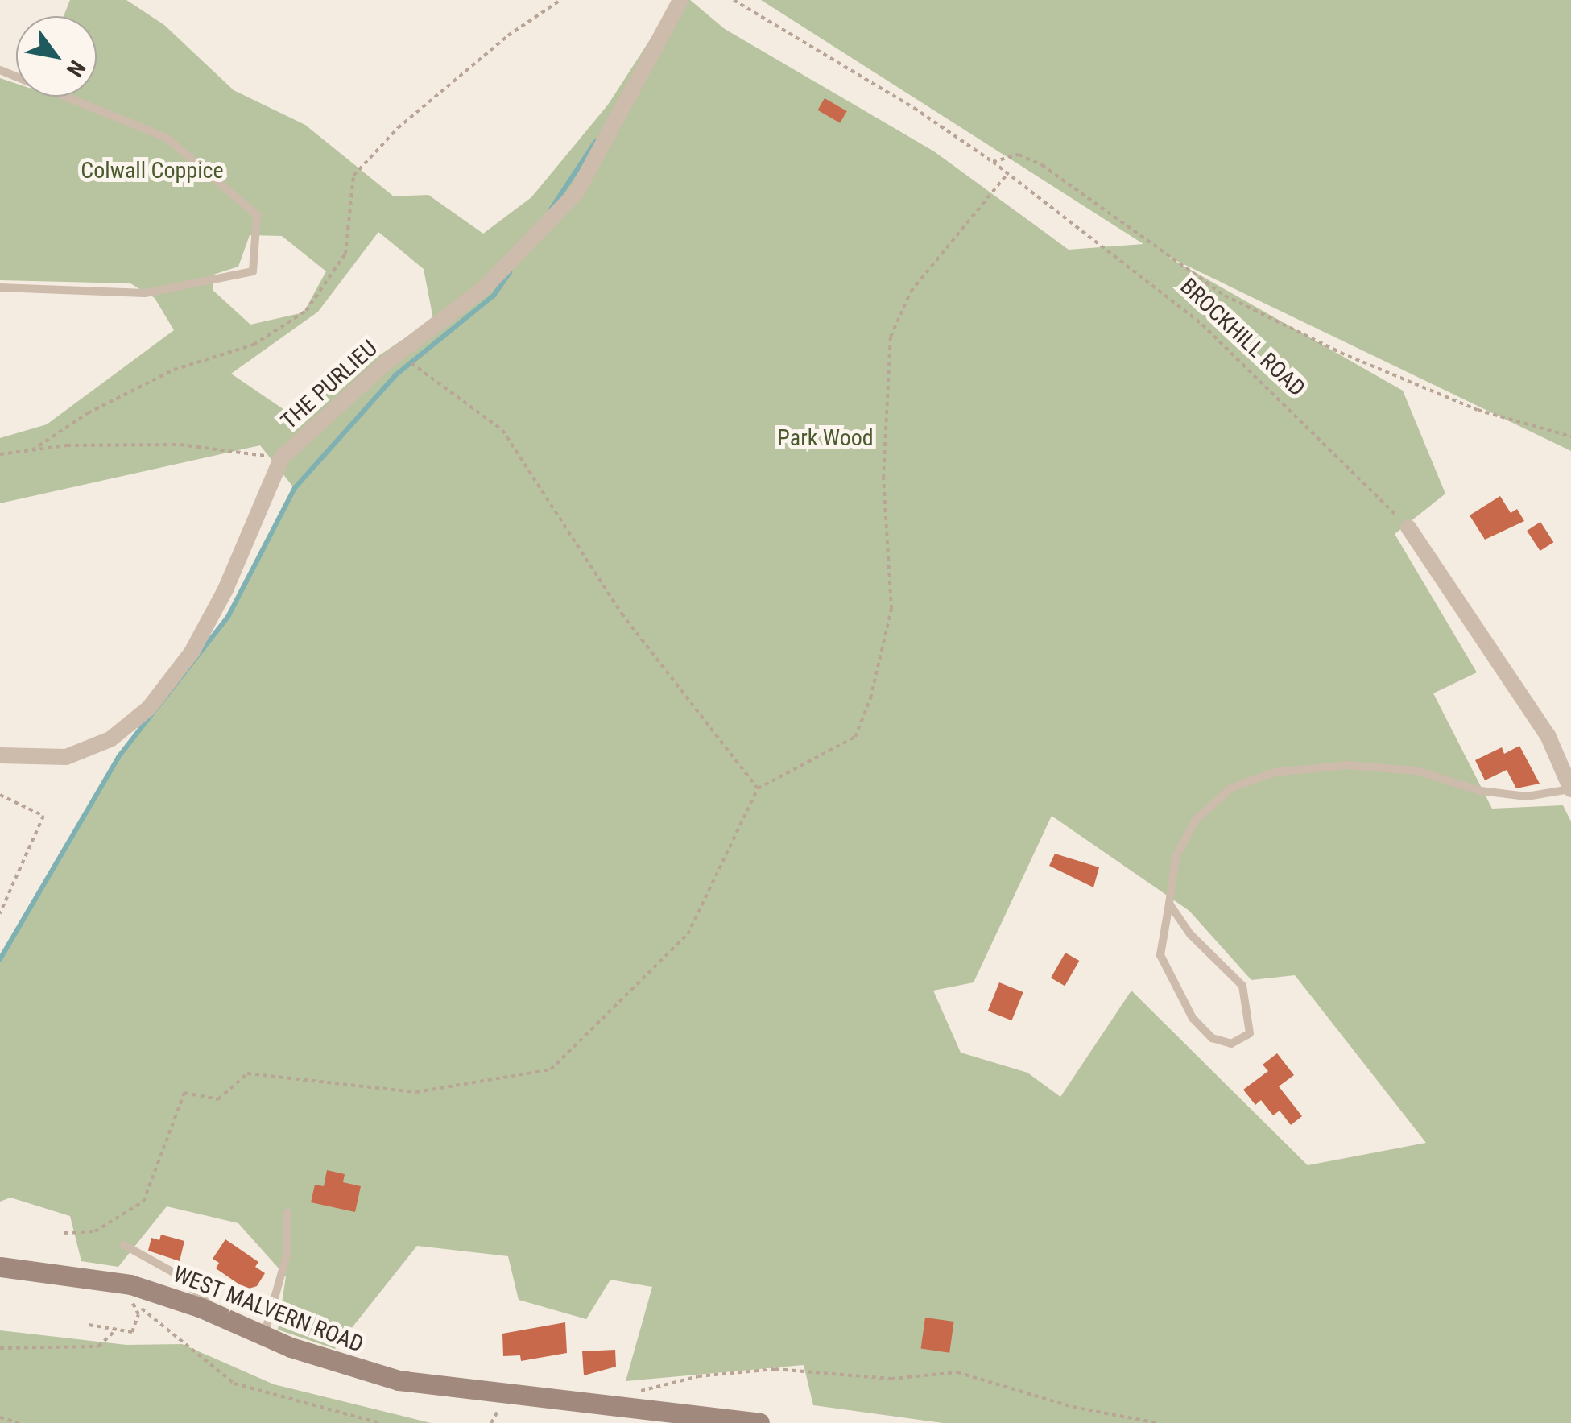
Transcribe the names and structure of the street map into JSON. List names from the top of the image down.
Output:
{
  "streets": {
    "main road": ["WEST MALVERN ROAD"],
    "street": ["THE PURLIEU"],
    "path": ["BROCKHILL ROAD"]
  },
  "parks": ["Colwall Coppice", "Park Wood"],
  "north": "bottom right"
}
